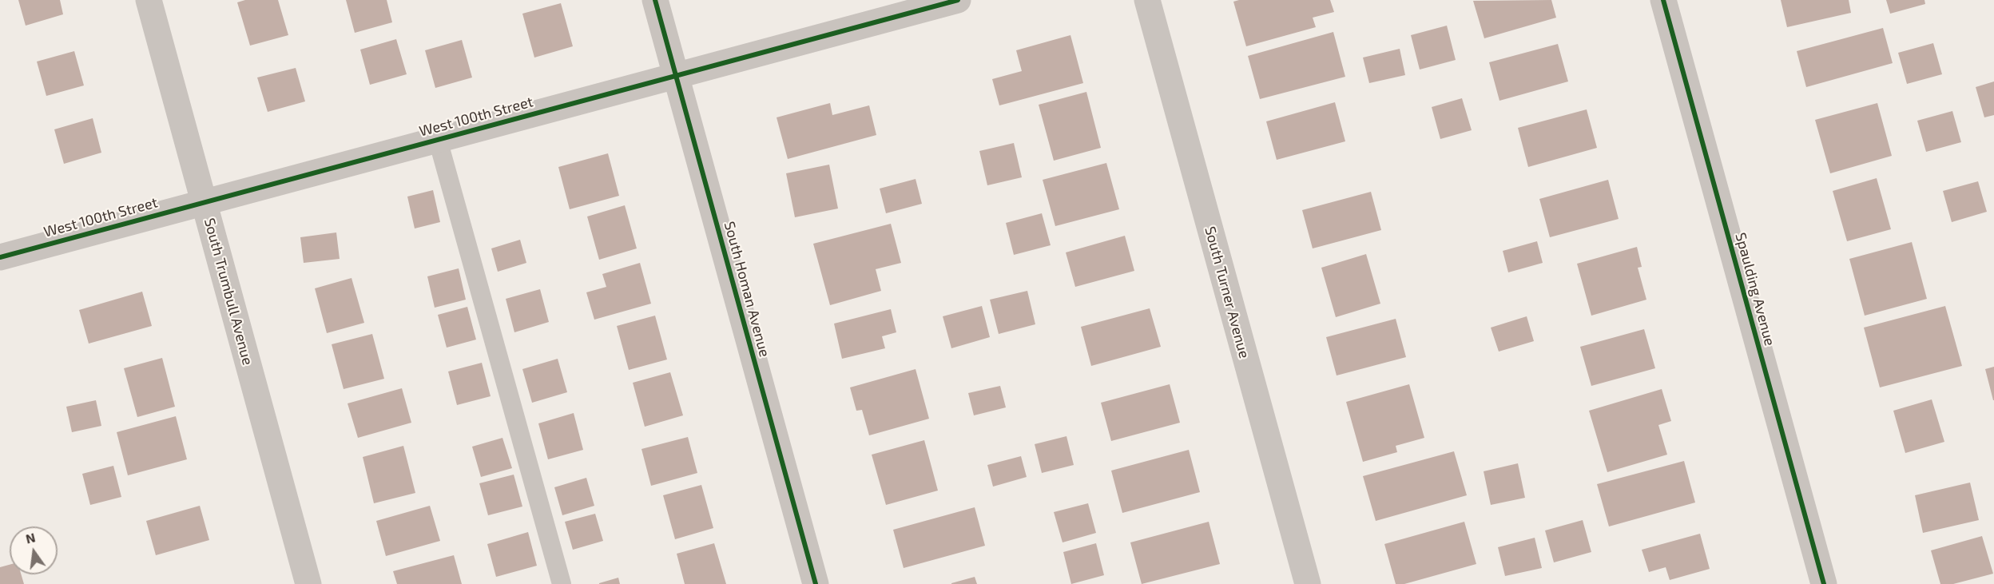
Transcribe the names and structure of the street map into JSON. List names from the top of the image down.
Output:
{
  "streets": {
    "street": [
      "West 100th Street",
      "South Homan Avenue",
      "Spaulding Avenue",
      "South Trumbull Avenue",
      "South Turner Avenue"
    ]
  },
  "crossings": [
    ["West 100th Street", "South Homan Avenue"],
    ["West 100th Street", "South Trumbull Avenue"]
  ],
  "north": "top"
}
